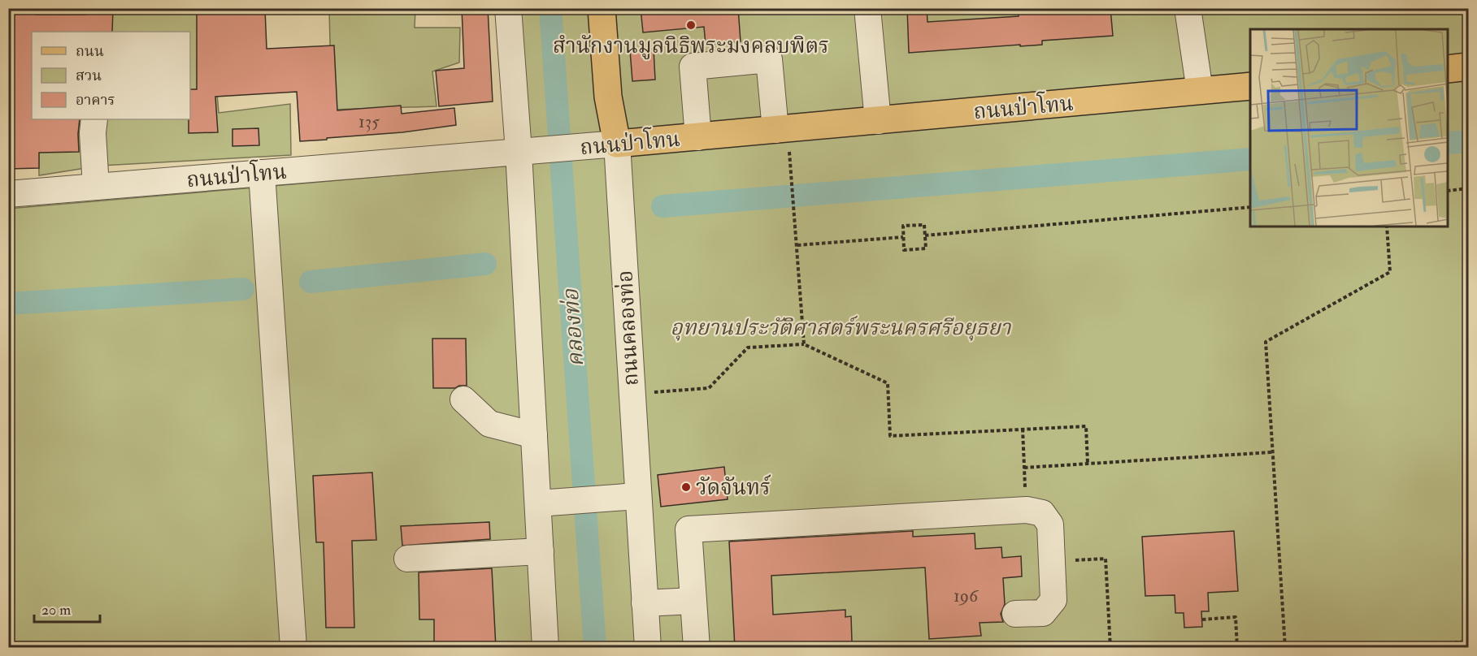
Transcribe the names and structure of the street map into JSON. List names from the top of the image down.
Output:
{
  "streets": {
    "main road": ["ถนนป่าโทน", "ถนนคลองท่อ"]
  },
  "crossings": [
    ["ถนนป่าโทน", "ถนนคลองท่อ"]
  ],
  "water": ["คลองท่อ"],
  "parks": ["อุทยานประวัติศาสตร์พระนครศรีอยุธยา"],
  "places": ["สำนักงานมูลนิธิพระมงคลบพิตร", "วัดจันทร์"],
  "house_numbers": ["135", "196"],
  "legend": ["ถนน", "สวน", "อาคาร"],
  "scale_bar": "20 m"
}
